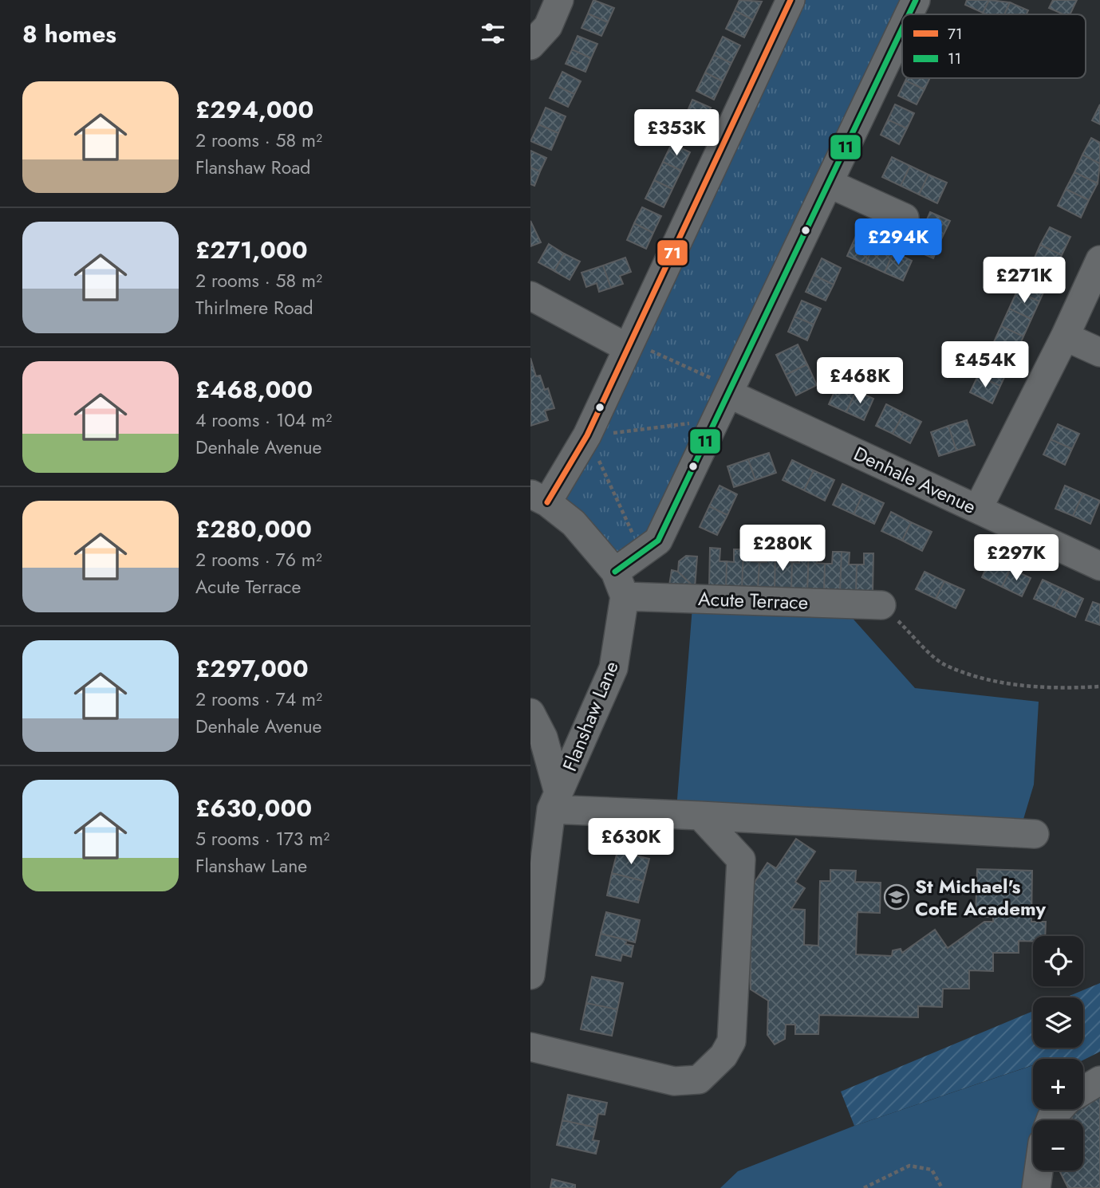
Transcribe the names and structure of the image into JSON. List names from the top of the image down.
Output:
{
  "streets": {
    "street": ["Denhale Avenue", "Acute Terrace", "Flanshaw Lane"]
  },
  "crossings": [
    ["Acute Terrace", "Flanshaw Lane"]
  ],
  "places": {
    "school or university": ["St Michael's CofE Academy"]
  },
  "lines": ["transit line 71", "transit line 11"],
  "legend": ["71", "11"],
  "page": {
    "heading": "8 homes",
    "list": [
      {
        "name": "£294,000",
        "note": "2 rooms · 58 m² · Flanshaw Road"
      },
      {
        "name": "£271,000",
        "note": "2 rooms · 58 m² · Thirlmere Road"
      },
      {
        "name": "£468,000",
        "note": "4 rooms · 104 m² · Denhale Avenue"
      },
      {
        "name": "£280,000",
        "note": "2 rooms · 76 m² · Acute Terrace"
      },
      {
        "name": "£297,000",
        "note": "2 rooms · 74 m² · Denhale Avenue"
      },
      {
        "name": "£630,000",
        "note": "5 rooms · 173 m² · Flanshaw Lane"
      }
    ],
    "price": [
      "£353K",
      "£294K",
      "£271K",
      "£454K",
      "£468K",
      "£280K",
      "£297K",
      "£630K"
    ],
    "map_buttons": ["+", "−"]
  }
}
